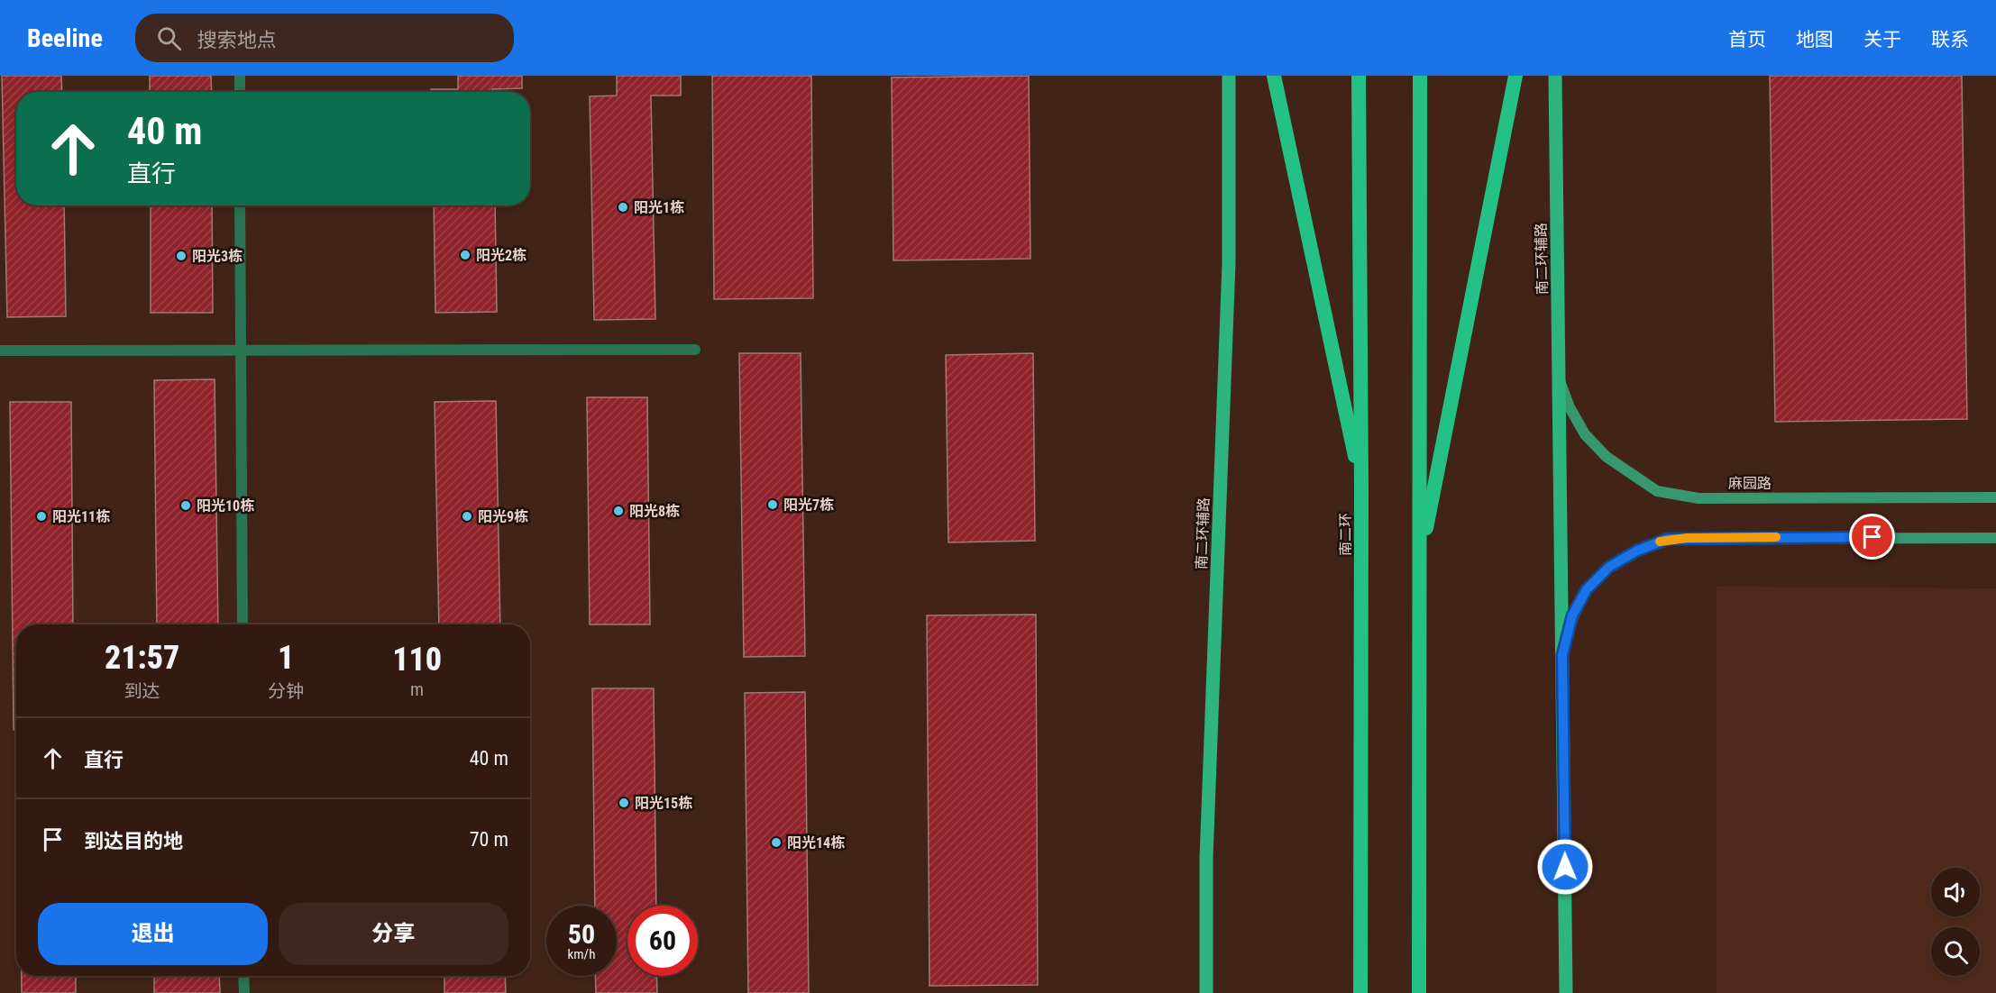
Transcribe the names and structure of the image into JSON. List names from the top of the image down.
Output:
{
  "streets": {
    "highway": ["南二环"],
    "main road": ["南二环辅路", "麻园路"]
  },
  "crossings": [
    ["南二环辅路", "麻园路"]
  ],
  "places": [
    "阳光1栋",
    "阳光2栋",
    "阳光3栋",
    "阳光7栋",
    "阳光10栋",
    "阳光8栋",
    "阳光11栋",
    "阳光9栋",
    "阳光15栋",
    "阳光14栋"
  ],
  "page": {
    "header": "Beeline",
    "search": "搜索地点",
    "nav": [
      "首页",
      "地图",
      "关于",
      "联系"
    ],
    "turn": ["40 m", "直行"],
    "eta": [
      "21:57",
      "到达",
      "1",
      "分钟",
      "110",
      "m"
    ],
    "list": [
      {
        "name": "直行",
        "value": "40 m"
      },
      {
        "name": "到达目的地",
        "value": "70 m"
      }
    ],
    "buttons": ["退出", "分享"],
    "speed": "50 km/h",
    "limit": "60"
  }
}
